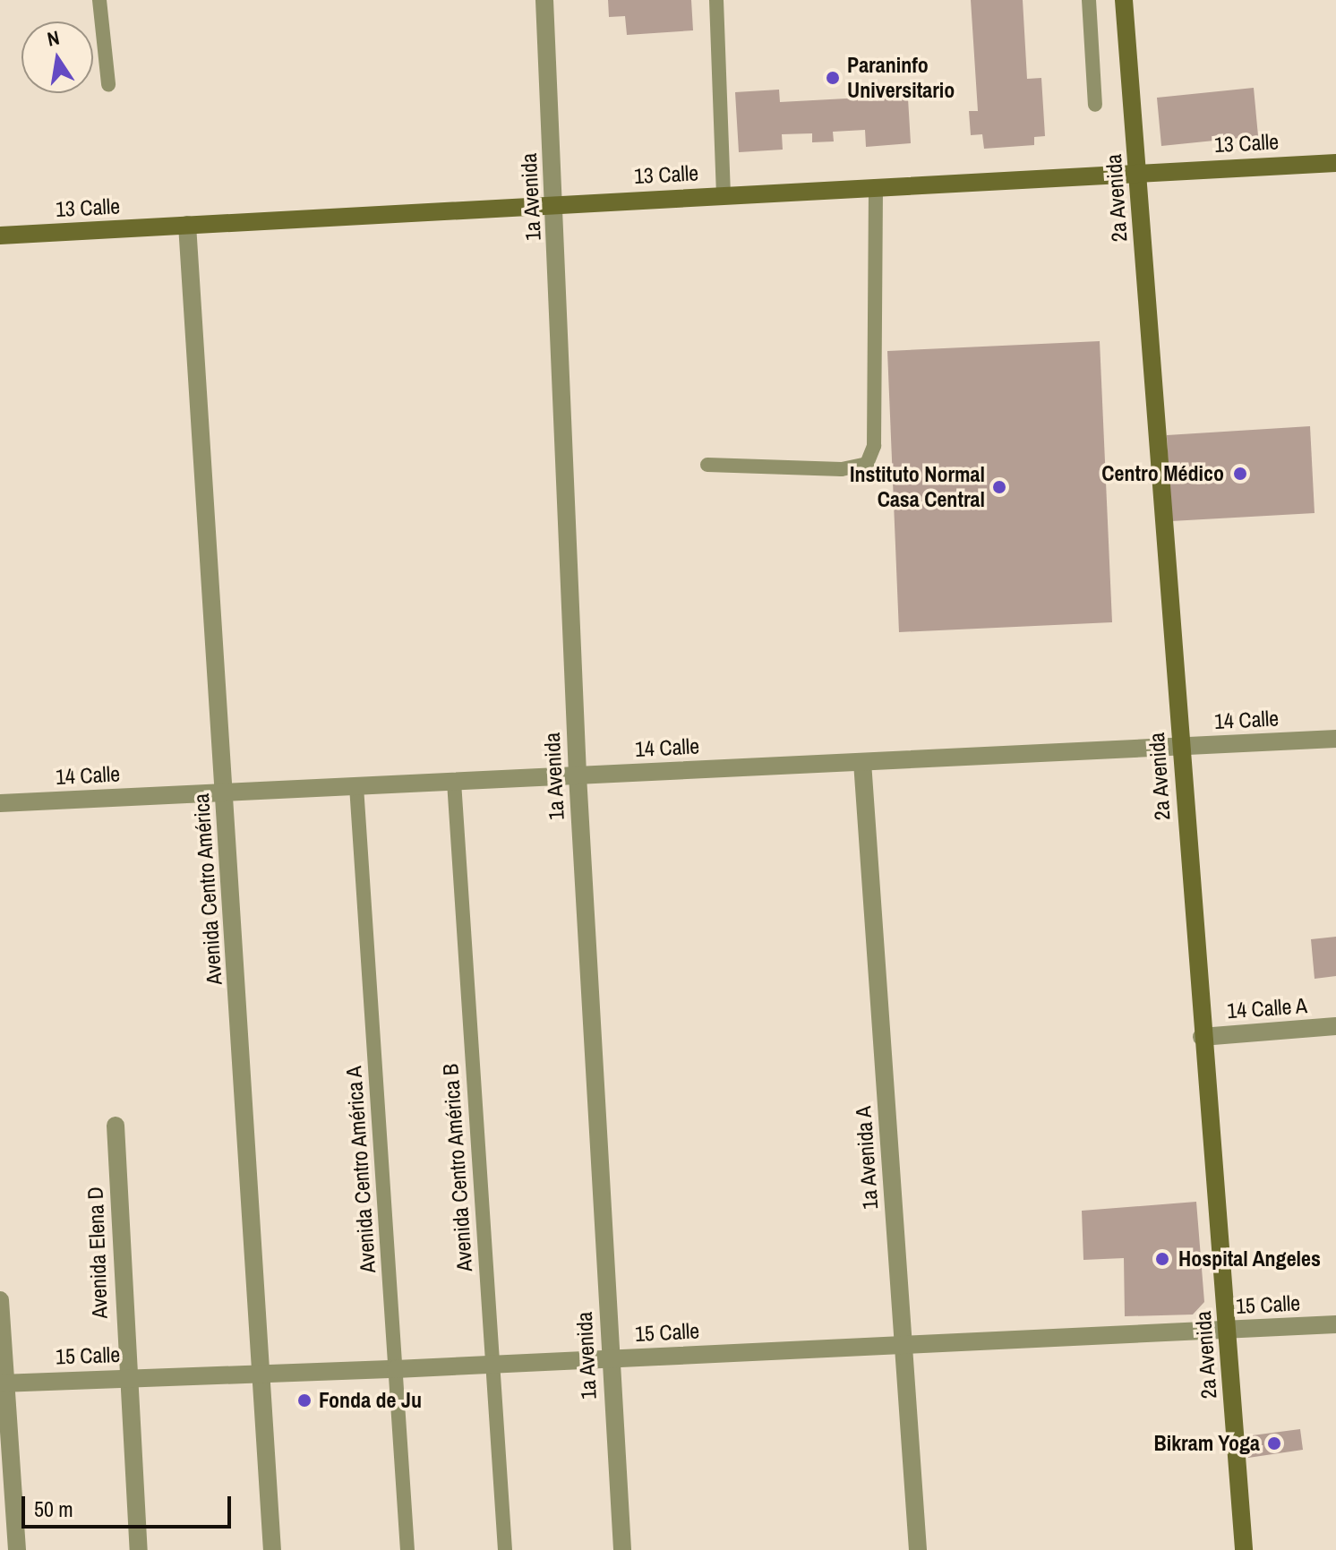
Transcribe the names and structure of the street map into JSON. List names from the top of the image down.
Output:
{
  "streets": {
    "street": [
      "13 Calle",
      "1a Avenida",
      "2a Avenida",
      "14 Calle",
      "Avenida Centro América",
      "14 Calle A",
      "1a Avenida A",
      "Avenida Elena D",
      "15 Calle"
    ],
    "lane": ["Avenida Centro América B", "Avenida Centro América A"]
  },
  "crossings": [
    ["13 Calle", "1a Avenida"],
    ["13 Calle", "2a Avenida"],
    ["13 Calle", "Avenida Centro América"],
    ["1a Avenida", "14 Calle"],
    ["1a Avenida", "15 Calle"],
    ["2a Avenida", "14 Calle"],
    ["2a Avenida", "14 Calle A"],
    ["2a Avenida", "15 Calle"],
    ["14 Calle", "Avenida Centro América"],
    ["14 Calle", "1a Avenida A"],
    ["14 Calle", "Avenida Centro América B"],
    ["14 Calle", "Avenida Centro América A"],
    ["Avenida Centro América", "15 Calle"],
    ["1a Avenida A", "15 Calle"],
    ["Avenida Centro América B", "15 Calle"],
    ["Avenida Centro América A", "15 Calle"],
    ["Avenida Elena D", "15 Calle"]
  ],
  "places": [
    "Paraninfo Universitario",
    "Centro Médico",
    "Instituto Normal Casa Central",
    "Hospital Angeles",
    "Fonda de Ju",
    "Bikram Yoga"
  ],
  "scale_bar": "50 m",
  "north": "top"
}
